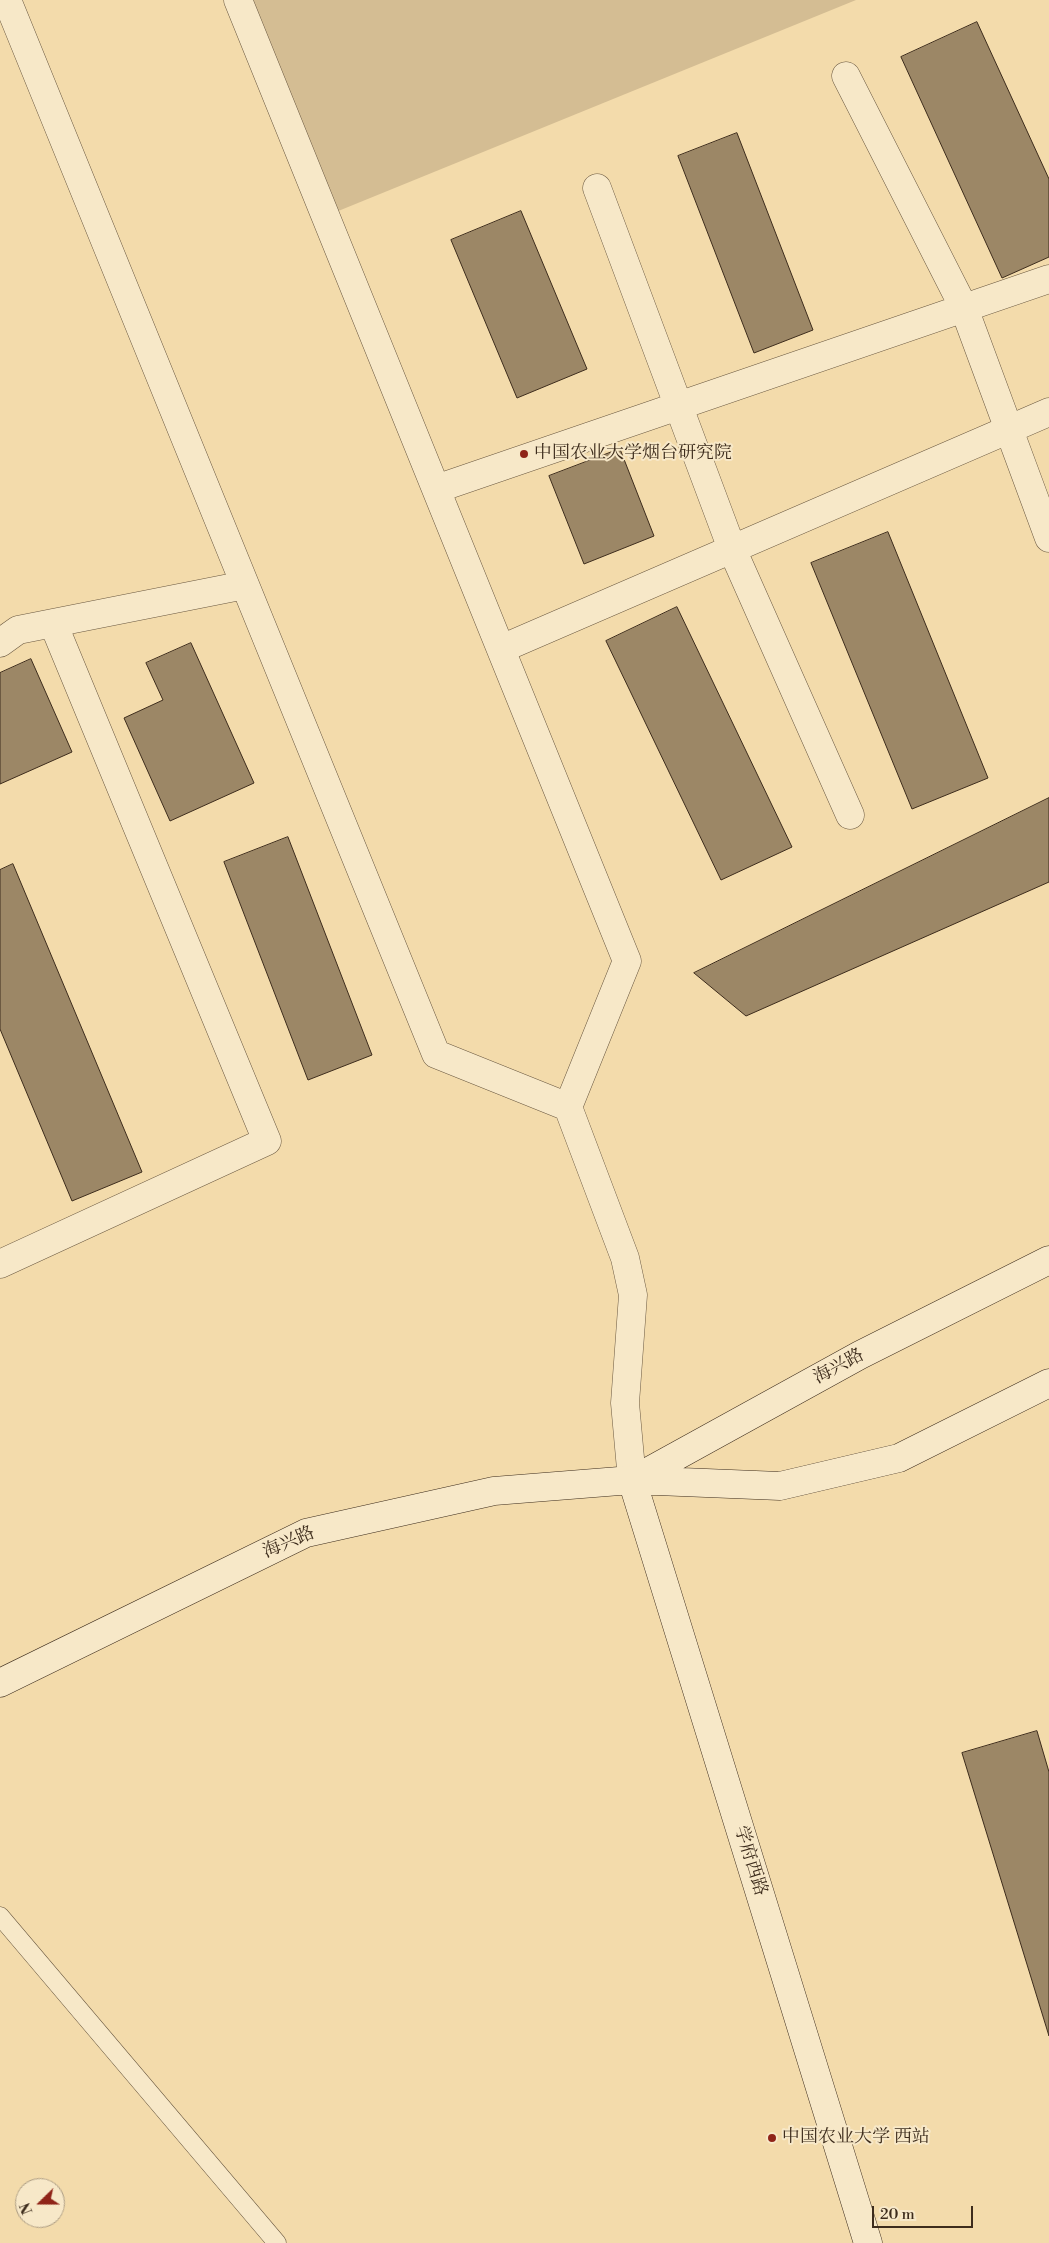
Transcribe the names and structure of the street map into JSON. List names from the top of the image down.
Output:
{
  "streets": {
    "street": ["海兴路", "学府西路"]
  },
  "crossings": [
    ["海兴路", "学府西路"]
  ],
  "places": ["中国农业大学烟台研究院", "中国农业大学 西站"],
  "scale_bar": "20 m",
  "north": "left"
}
